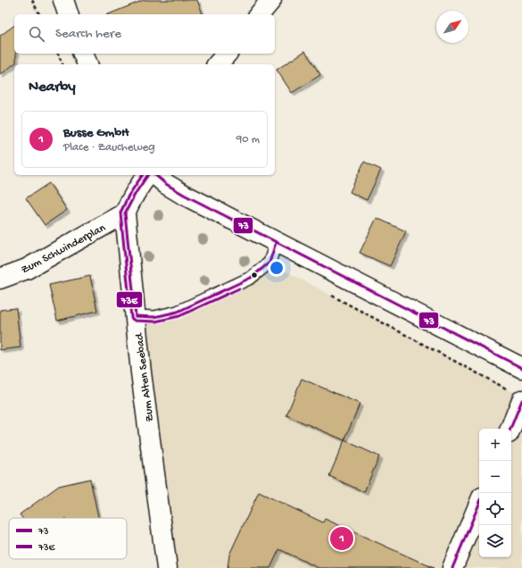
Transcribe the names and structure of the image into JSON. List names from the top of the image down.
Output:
{
  "streets": {
    "street": ["Zum Schwinderplan", "Zum Alten Seebad"]
  },
  "crossings": [
    ["Zum Schwinderplan", "Zum Alten Seebad"]
  ],
  "lines": ["transit line 73", "transit line 73E"],
  "legend": ["73", "73E"],
  "north": "top right",
  "page": {
    "search": "Search here",
    "heading": "Nearby",
    "list": [
      {
        "mark": "1",
        "name": "Busse GmbH",
        "note": "Place · Zaucheweg",
        "value": "90 m"
      }
    ],
    "map_buttons": ["+", "−"],
    "pins": "1"
  }
}
